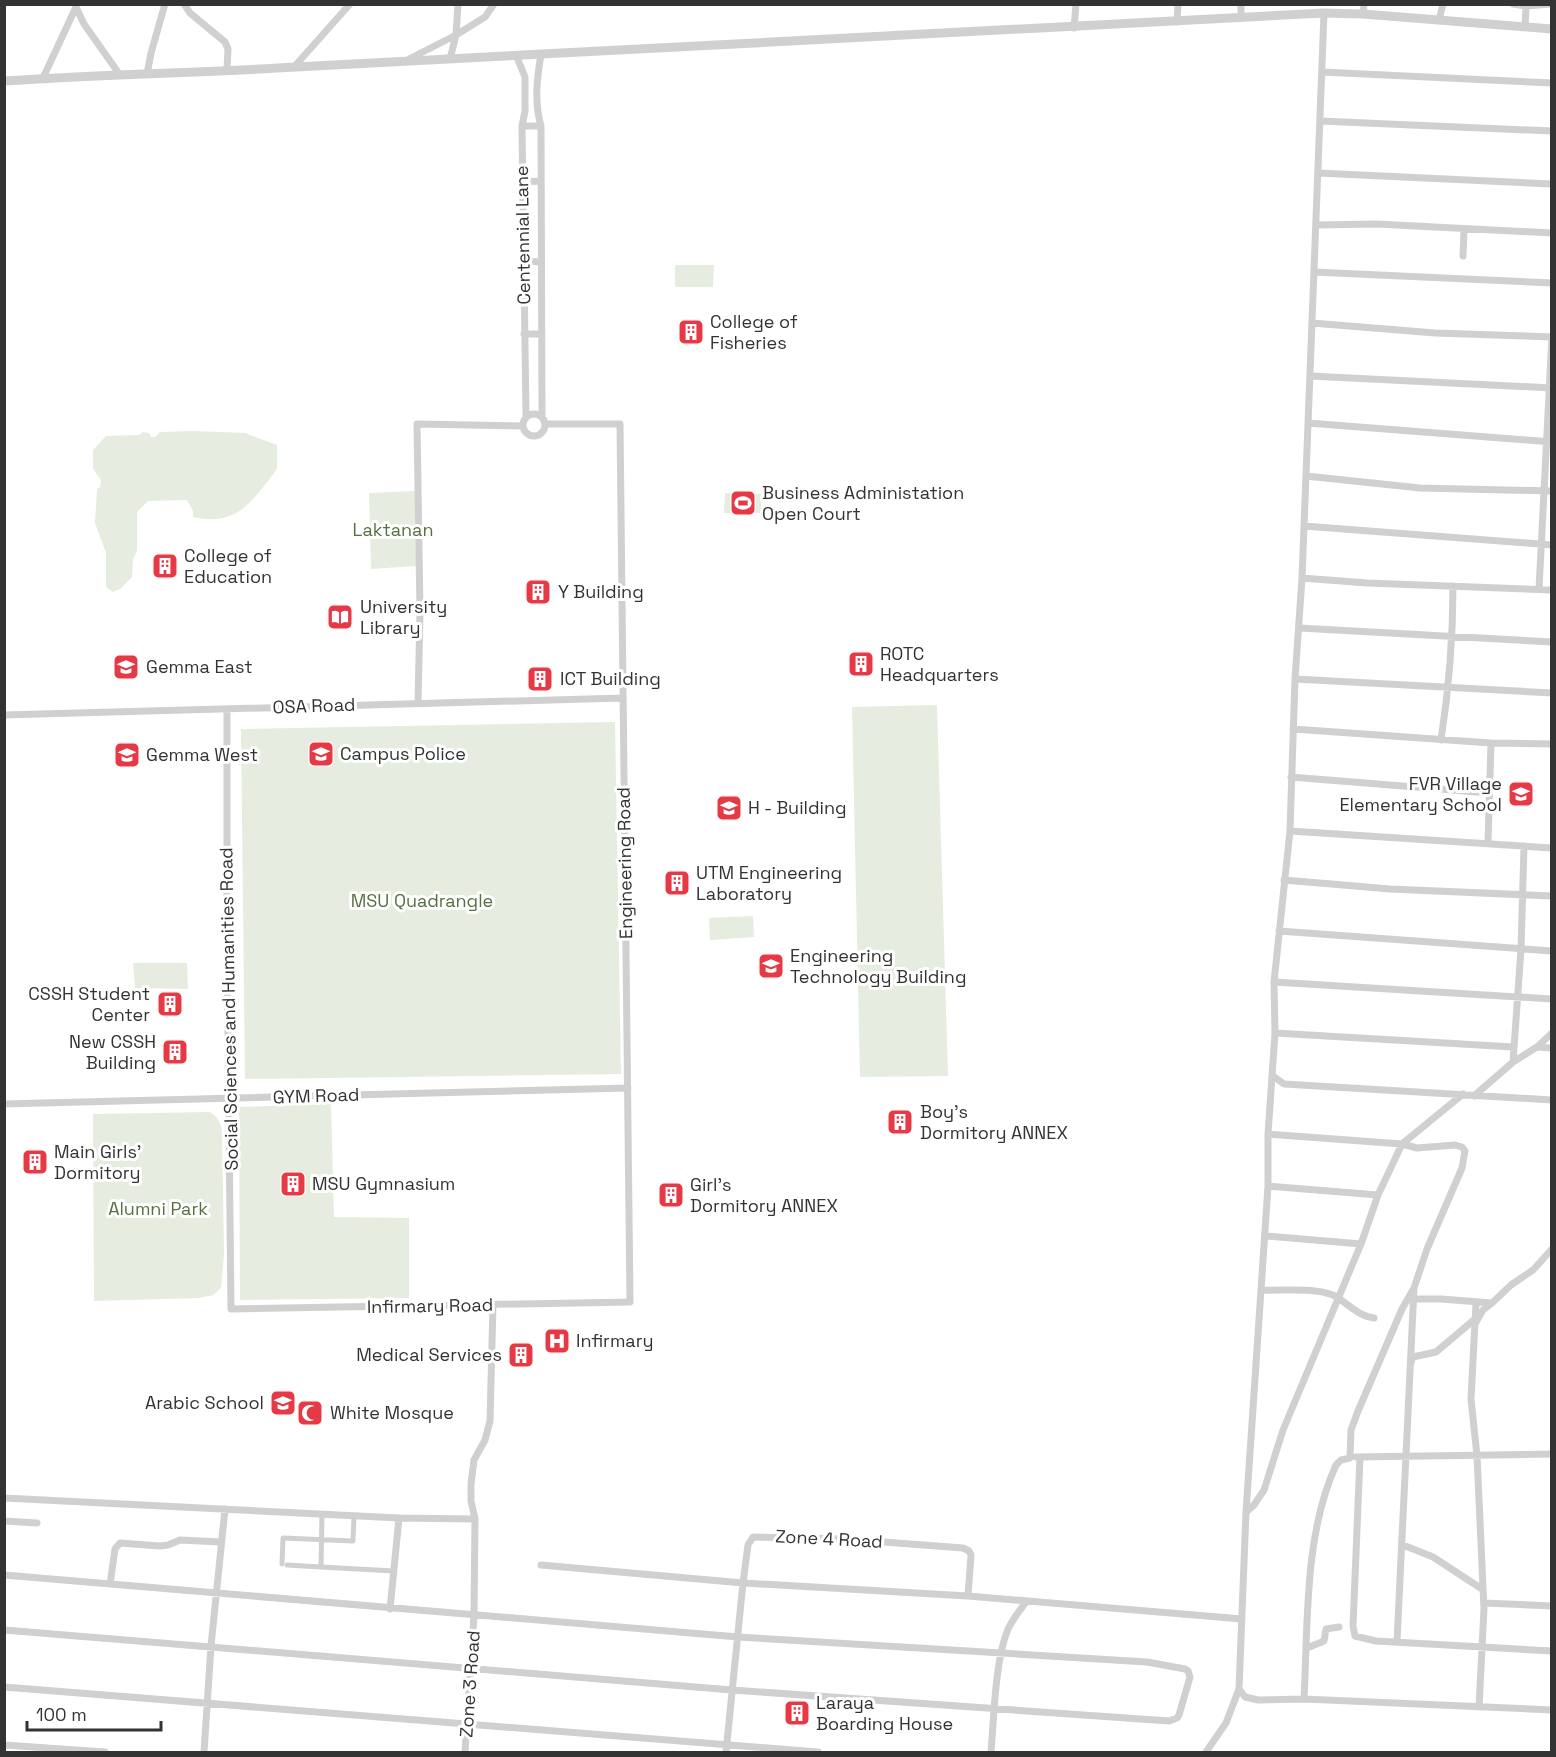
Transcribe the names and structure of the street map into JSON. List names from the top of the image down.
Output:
{
  "streets": {
    "street": [
      "Centennial Lane",
      "OSA Road",
      "Engineering Road",
      "Social Sciences and Humanities Road",
      "GYM Road",
      "Infirmary Road",
      "Zone 4 Road",
      "Zone 3 Road"
    ]
  },
  "crossings": [
    ["Centennial Lane", "Engineering Road"],
    ["OSA Road", "Engineering Road"],
    ["OSA Road", "Social Sciences and Humanities Road"],
    ["Engineering Road", "GYM Road"],
    ["Engineering Road", "Infirmary Road"],
    ["Social Sciences and Humanities Road", "GYM Road"],
    ["Social Sciences and Humanities Road", "Infirmary Road"],
    ["Infirmary Road", "Zone 3 Road"]
  ],
  "parks": ["Laktanan", "MSU Quadrangle", "Alumni Park"],
  "places": {
    "building": [
      "College of Fisheries",
      "College of Education",
      "Y Building",
      "ROTC Headquarters",
      "ICT Building",
      "UTM Engineering Laboratory",
      "CSSH Student Center",
      "New CSSH Building",
      "Boy's Dormitory ANNEX",
      "Main Girls' Dormitory",
      "MSU Gymnasium",
      "Girl's Dormitory ANNEX",
      "Medical Services",
      "Laraya Boarding House"
    ],
    "sports": ["Business Administation Open Court"],
    "library": ["University Library"],
    "school or university": [
      "Gemma East",
      "Campus Police",
      "Gemma West",
      "FVR Village Elementary School",
      "H - Building",
      "Engineering Technology Building",
      "Arabic School"
    ],
    "hospital": ["Infirmary"],
    "mosque": ["White Mosque"]
  },
  "scale_bar": "100 m"
}
